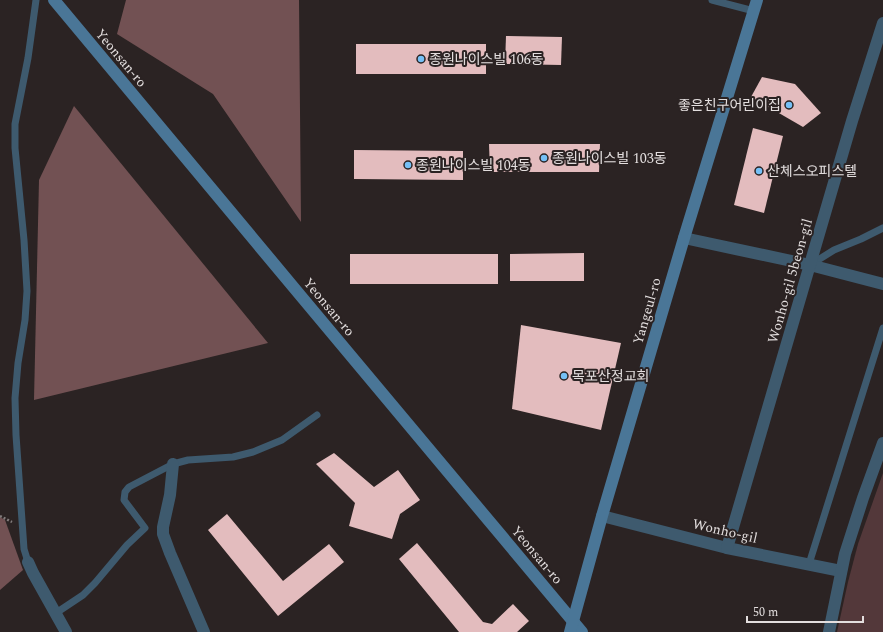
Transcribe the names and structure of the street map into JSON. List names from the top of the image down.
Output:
{
  "streets": {
    "street": [
      "Yeonsan-ro",
      "Wonho-gil 5beon-gil",
      "Yangeul-ro",
      "Wonho-gil"
    ]
  },
  "crossings": [
    ["Yeonsan-ro", "Yangeul-ro"],
    ["Wonho-gil 5beon-gil", "Wonho-gil"],
    ["Yangeul-ro", "Wonho-gil"]
  ],
  "places": [
    "종원나이스빌 106동",
    "좋은친구어린이집",
    "종원나이스빌 103동",
    "종원나이스빌 104동",
    "산체스오피스텔",
    "목포산정교회"
  ],
  "scale_bar": "50 m"
}
